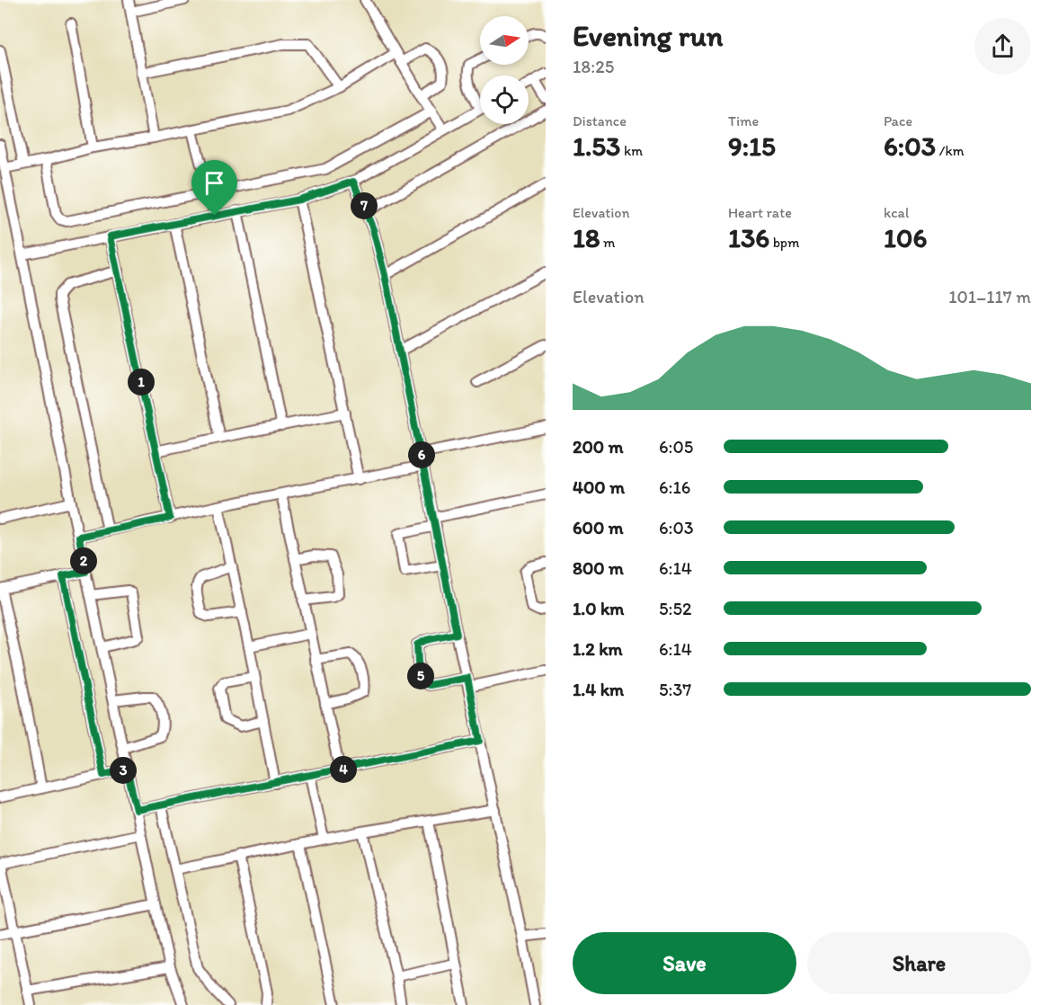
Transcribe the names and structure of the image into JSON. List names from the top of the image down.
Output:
{
  "north": "right",
  "page": {
    "heading": ["Evening run", "18:25"],
    "stats": [
      ["Distance", "1.53 km"],
      ["Time", "9:15"],
      ["Pace", "6:03 /km"],
      ["Elevation", "18 m"],
      ["Heart rate", "136 bpm"],
      ["kcal", "106"]
    ],
    "pins": [
      "7",
      "1",
      "6",
      "2",
      "5",
      "4",
      "3"
    ],
    "chart": ["Elevation", "101–117 m"],
    "list": [
      {
        "name": "200 m",
        "note": "6:05"
      },
      {
        "name": "400 m",
        "note": "6:16"
      },
      {
        "name": "600 m",
        "note": "6:03"
      },
      {
        "name": "800 m",
        "note": "6:14"
      },
      {
        "name": "1.0 km",
        "note": "5:52"
      },
      {
        "name": "1.2 km",
        "note": "6:14"
      },
      {
        "name": "1.4 km",
        "note": "5:37"
      }
    ],
    "buttons": ["Save", "Share"]
  }
}
